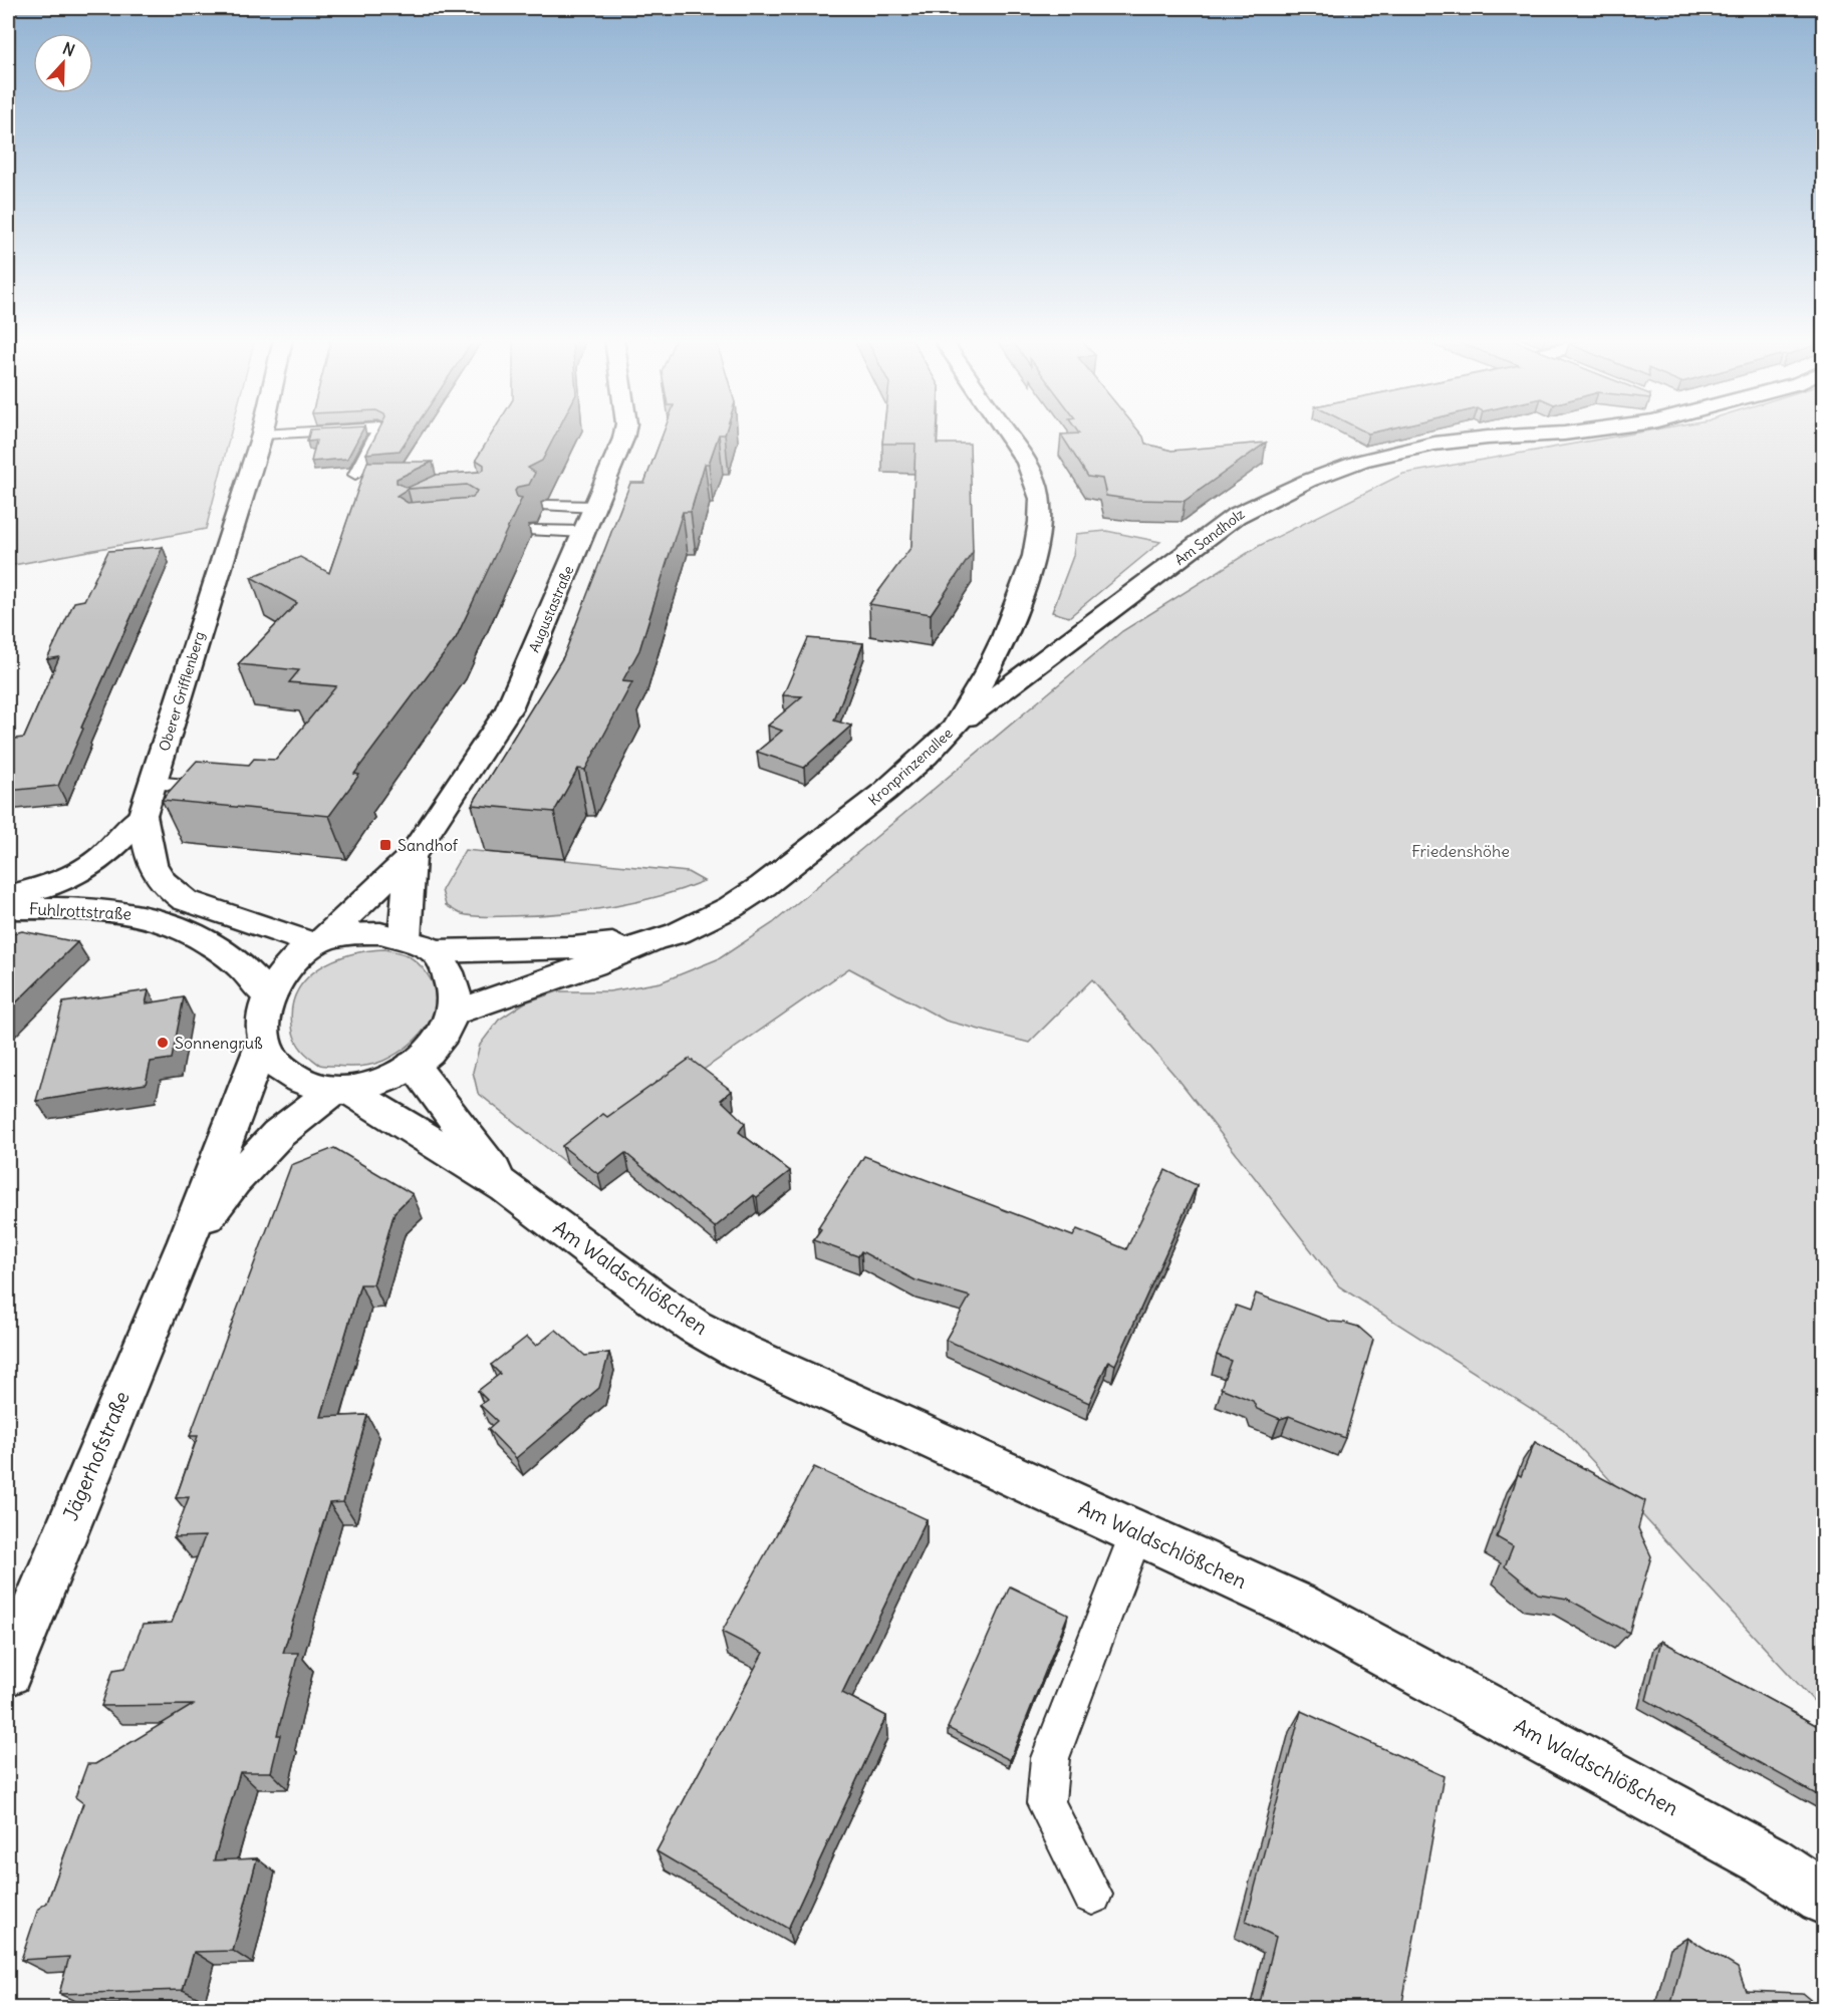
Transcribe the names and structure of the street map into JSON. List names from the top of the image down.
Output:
{
  "streets": {
    "street": [
      "Am Sandholz",
      "Augustastraße",
      "Oberer Grifflenberg",
      "Kronprinzenallee",
      "Fuhlrottstraße",
      "Am Waldschlößchen",
      "Jägerhofstraße"
    ]
  },
  "crossings": [
    ["Am Sandholz", "Kronprinzenallee"],
    ["Augustastraße", "Oberer Grifflenberg"],
    ["Augustastraße", "Kronprinzenallee"],
    ["Augustastraße", "Fuhlrottstraße"],
    ["Augustastraße", "Am Waldschlößchen"],
    ["Augustastraße", "Jägerhofstraße"],
    ["Oberer Grifflenberg", "Kronprinzenallee"],
    ["Oberer Grifflenberg", "Fuhlrottstraße"],
    ["Oberer Grifflenberg", "Am Waldschlößchen"],
    ["Oberer Grifflenberg", "Jägerhofstraße"],
    ["Kronprinzenallee", "Fuhlrottstraße"],
    ["Kronprinzenallee", "Am Waldschlößchen"],
    ["Kronprinzenallee", "Jägerhofstraße"],
    ["Fuhlrottstraße", "Am Waldschlößchen"],
    ["Fuhlrottstraße", "Jägerhofstraße"],
    ["Am Waldschlößchen", "Jägerhofstraße"]
  ],
  "parks": ["Friedenshöhe"],
  "places": {
    "transit": ["Sandhof"],
    "other": ["Sonnengruß"]
  },
  "north": "top"
}
